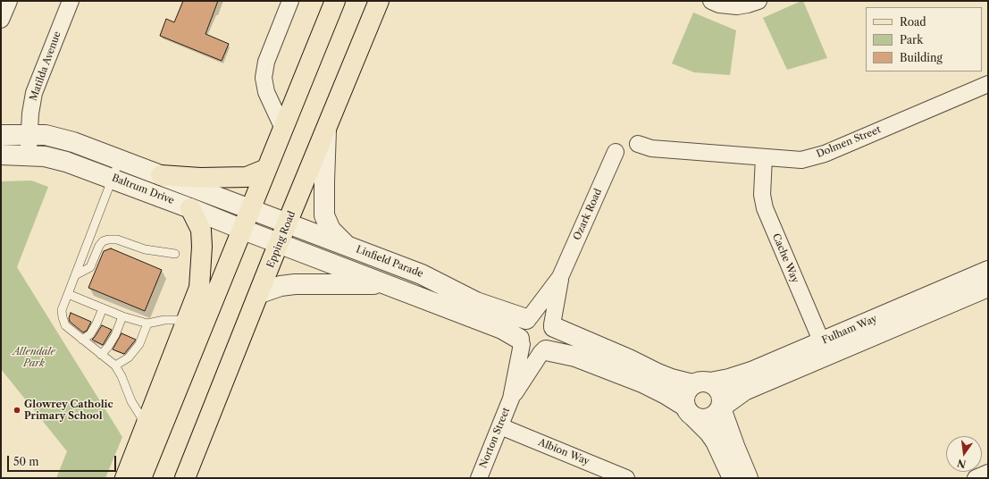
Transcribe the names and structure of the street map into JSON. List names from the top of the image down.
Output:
{
  "streets": {
    "main road": ["Epping Road"],
    "street": [
      "Matilda Avenue",
      "Dolmen Street",
      "Baltrum Drive",
      "Ozark Road",
      "Cache Way",
      "Linfield Parade",
      "Fulham Way",
      "Norton Street",
      "Albion Way"
    ]
  },
  "crossings": [
    ["Matilda Avenue", "Baltrum Drive"],
    ["Dolmen Street", "Cache Way"],
    ["Baltrum Drive", "Epping Road"],
    ["Baltrum Drive", "Linfield Parade"],
    ["Epping Road", "Linfield Parade"],
    ["Cache Way", "Fulham Way"],
    ["Linfield Parade", "Norton Street"],
    ["Norton Street", "Albion Way"]
  ],
  "parks": ["Allendale Park"],
  "places": ["Glowrey Catholic Primary School"],
  "legend": ["Road", "Park", "Building"],
  "scale_bar": "50 m",
  "north": "bottom"
}
